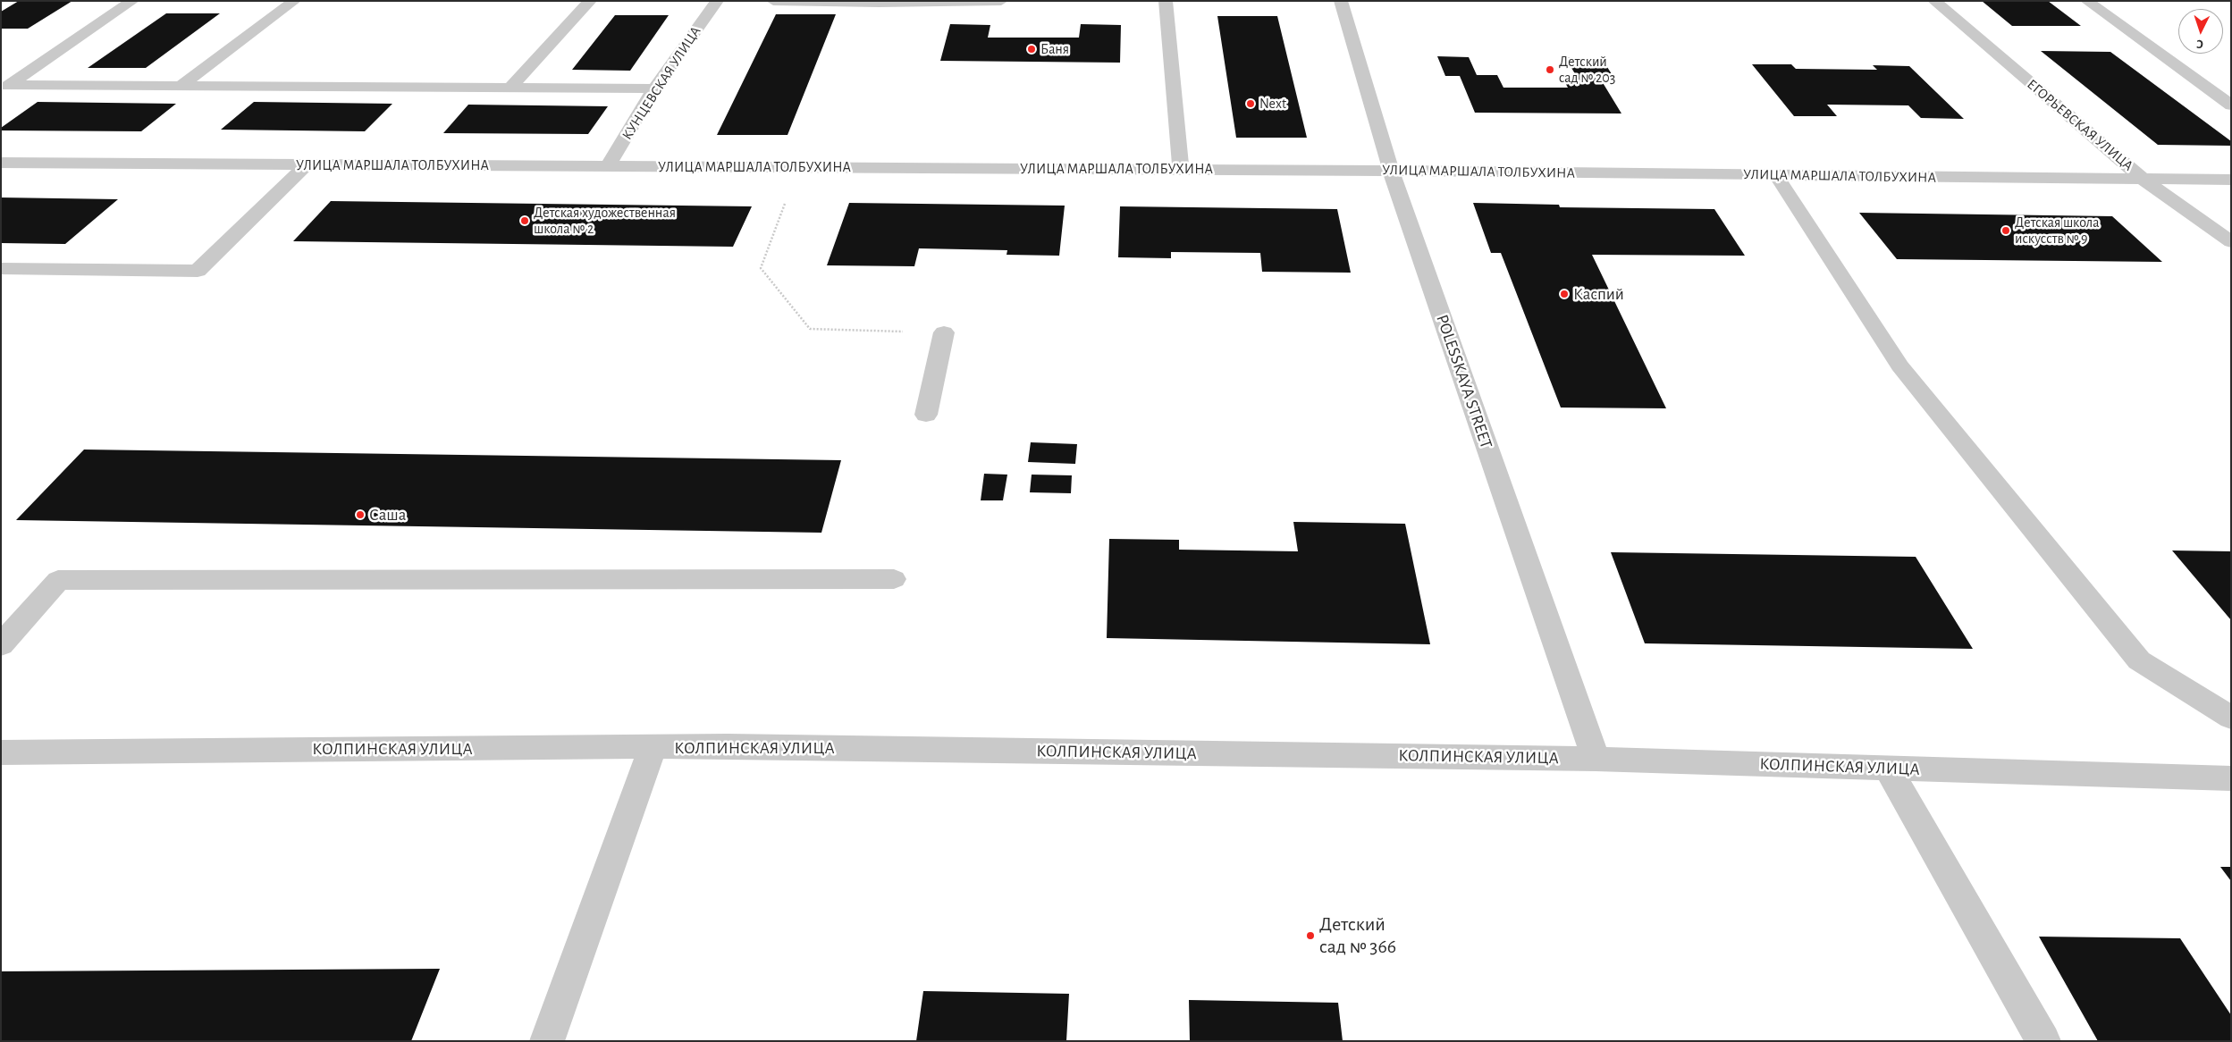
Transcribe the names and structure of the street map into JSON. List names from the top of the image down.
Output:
{
  "streets": {
    "street": [
      "КУНЦЕВСКАЯ УЛИЦА",
      "ЕГОРЬЕВСКАЯ УЛИЦА",
      "УЛИЦА МАРШАЛА ТОЛБУХИНА",
      "POLESSKAYA STREET",
      "КОЛПИНСКАЯ УЛИЦА"
    ]
  },
  "crossings": [
    ["КУНЦЕВСКАЯ УЛИЦА", "УЛИЦА МАРШАЛА ТОЛБУХИНА"],
    ["ЕГОРЬЕВСКАЯ УЛИЦА", "УЛИЦА МАРШАЛА ТОЛБУХИНА"],
    ["УЛИЦА МАРШАЛА ТОЛБУХИНА", "POLESSKAYA STREET"],
    ["POLESSKAYA STREET", "КОЛПИНСКАЯ УЛИЦА"]
  ],
  "places": [
    "Баня",
    "Детский сад № 203",
    "Next",
    "Детская художественная школа № 2",
    "Детская школа искусств № 9",
    "Каспий",
    "Саша",
    "Детский сад № 366"
  ],
  "north": "bottom"
}
